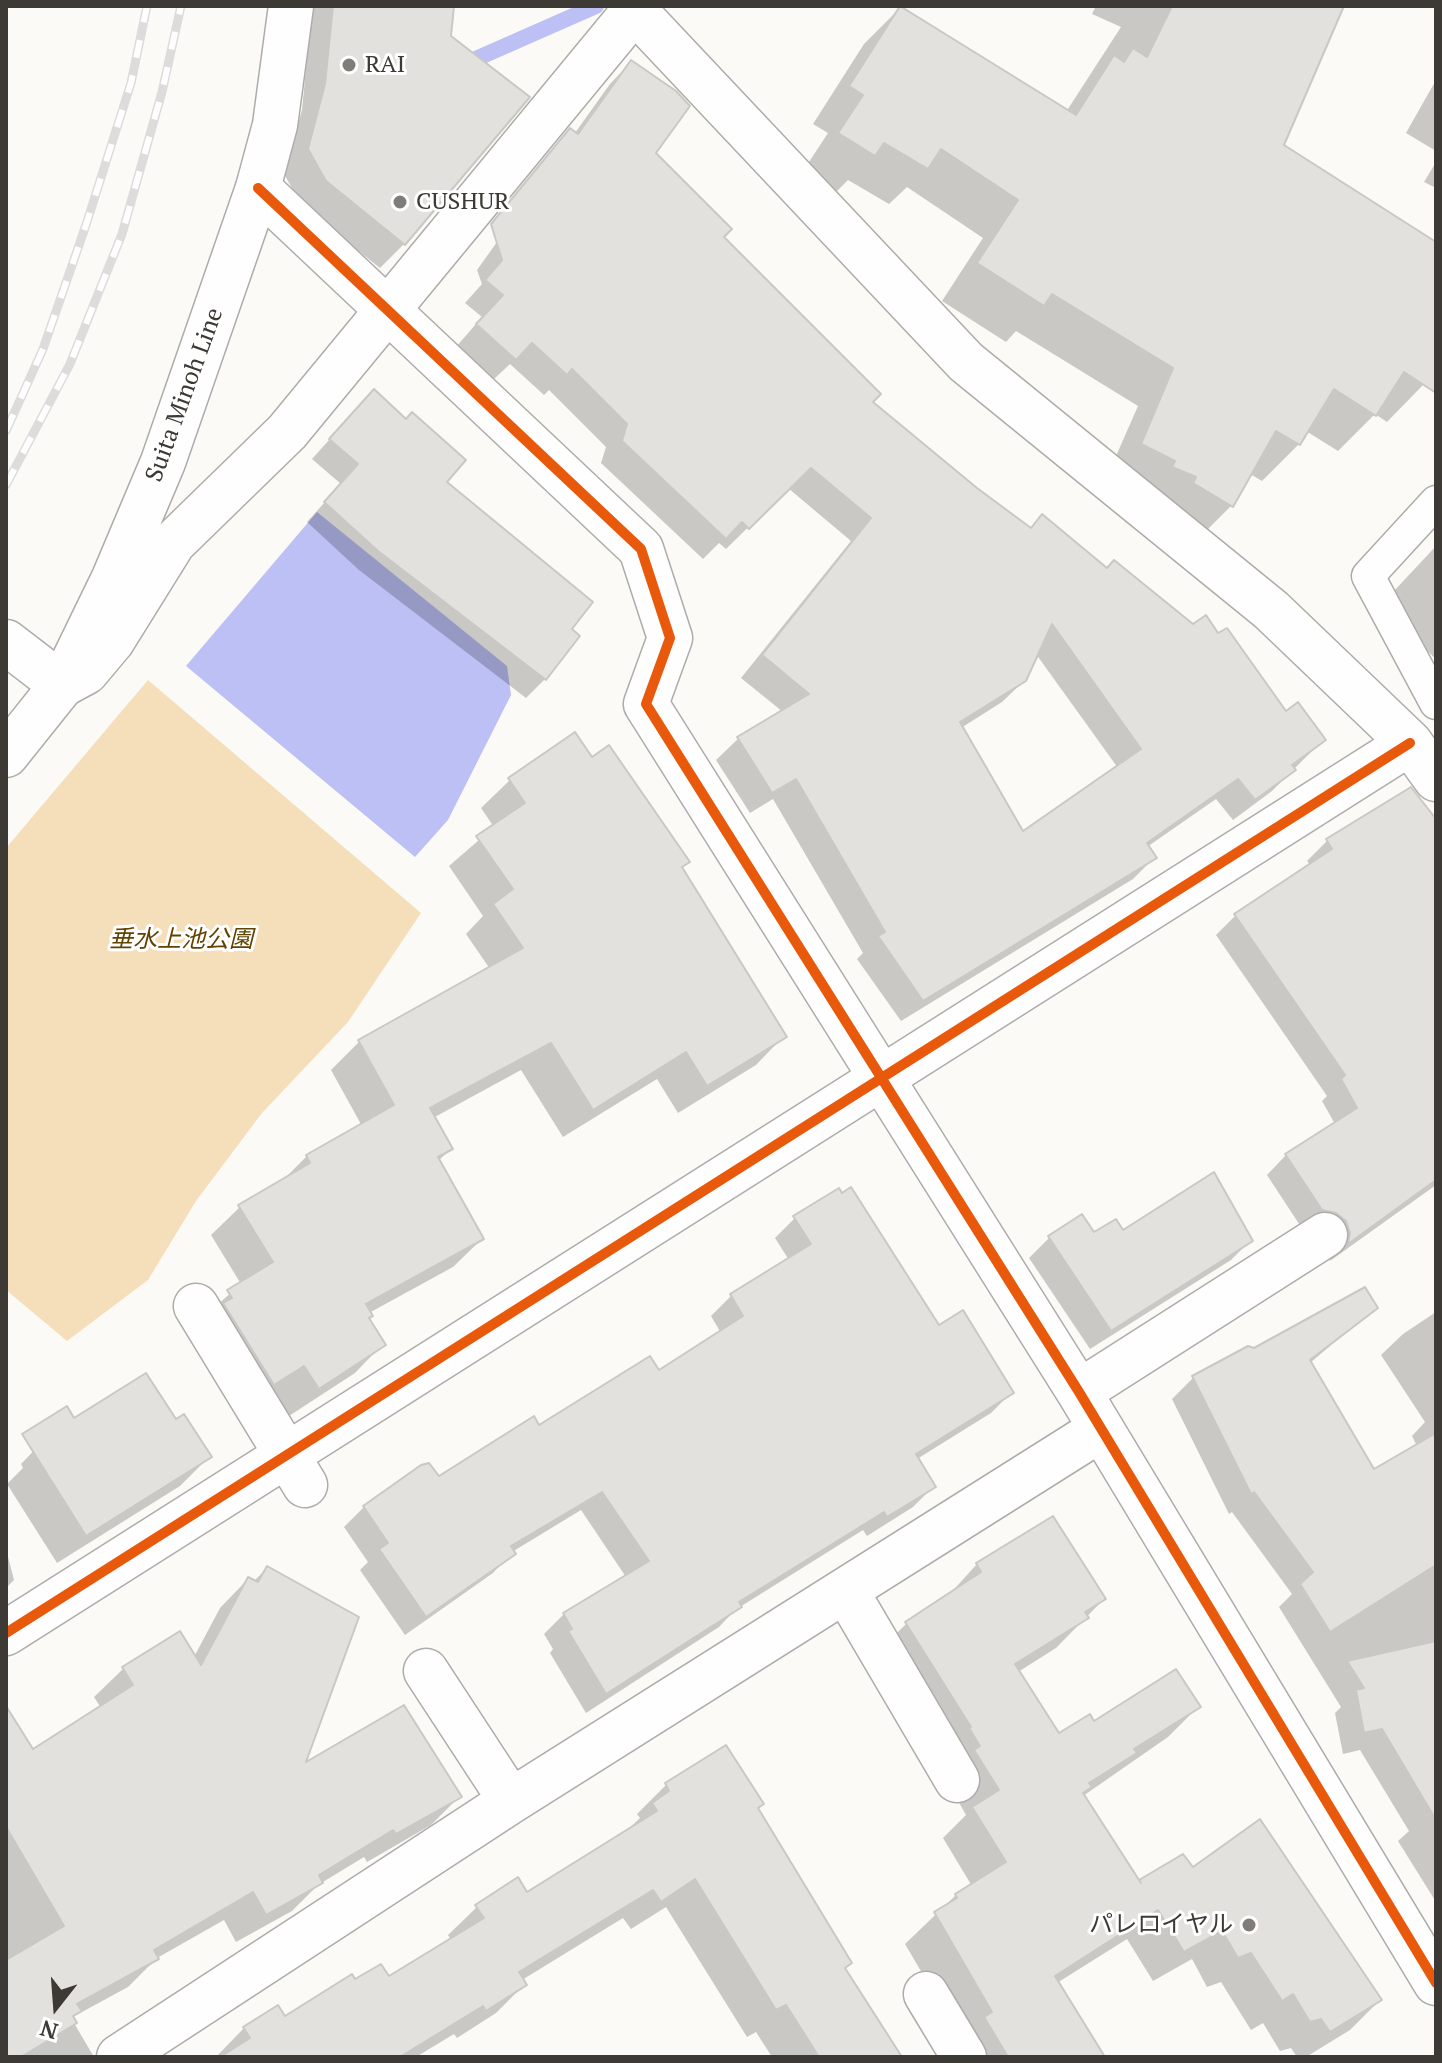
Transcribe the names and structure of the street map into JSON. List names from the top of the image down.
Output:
{
  "streets": {
    "street": ["Suita Minoh Line"]
  },
  "parks": ["垂水上池公園"],
  "places": ["RAI", "CUSHUR", "パレロイヤル"],
  "north": "bottom"
}
